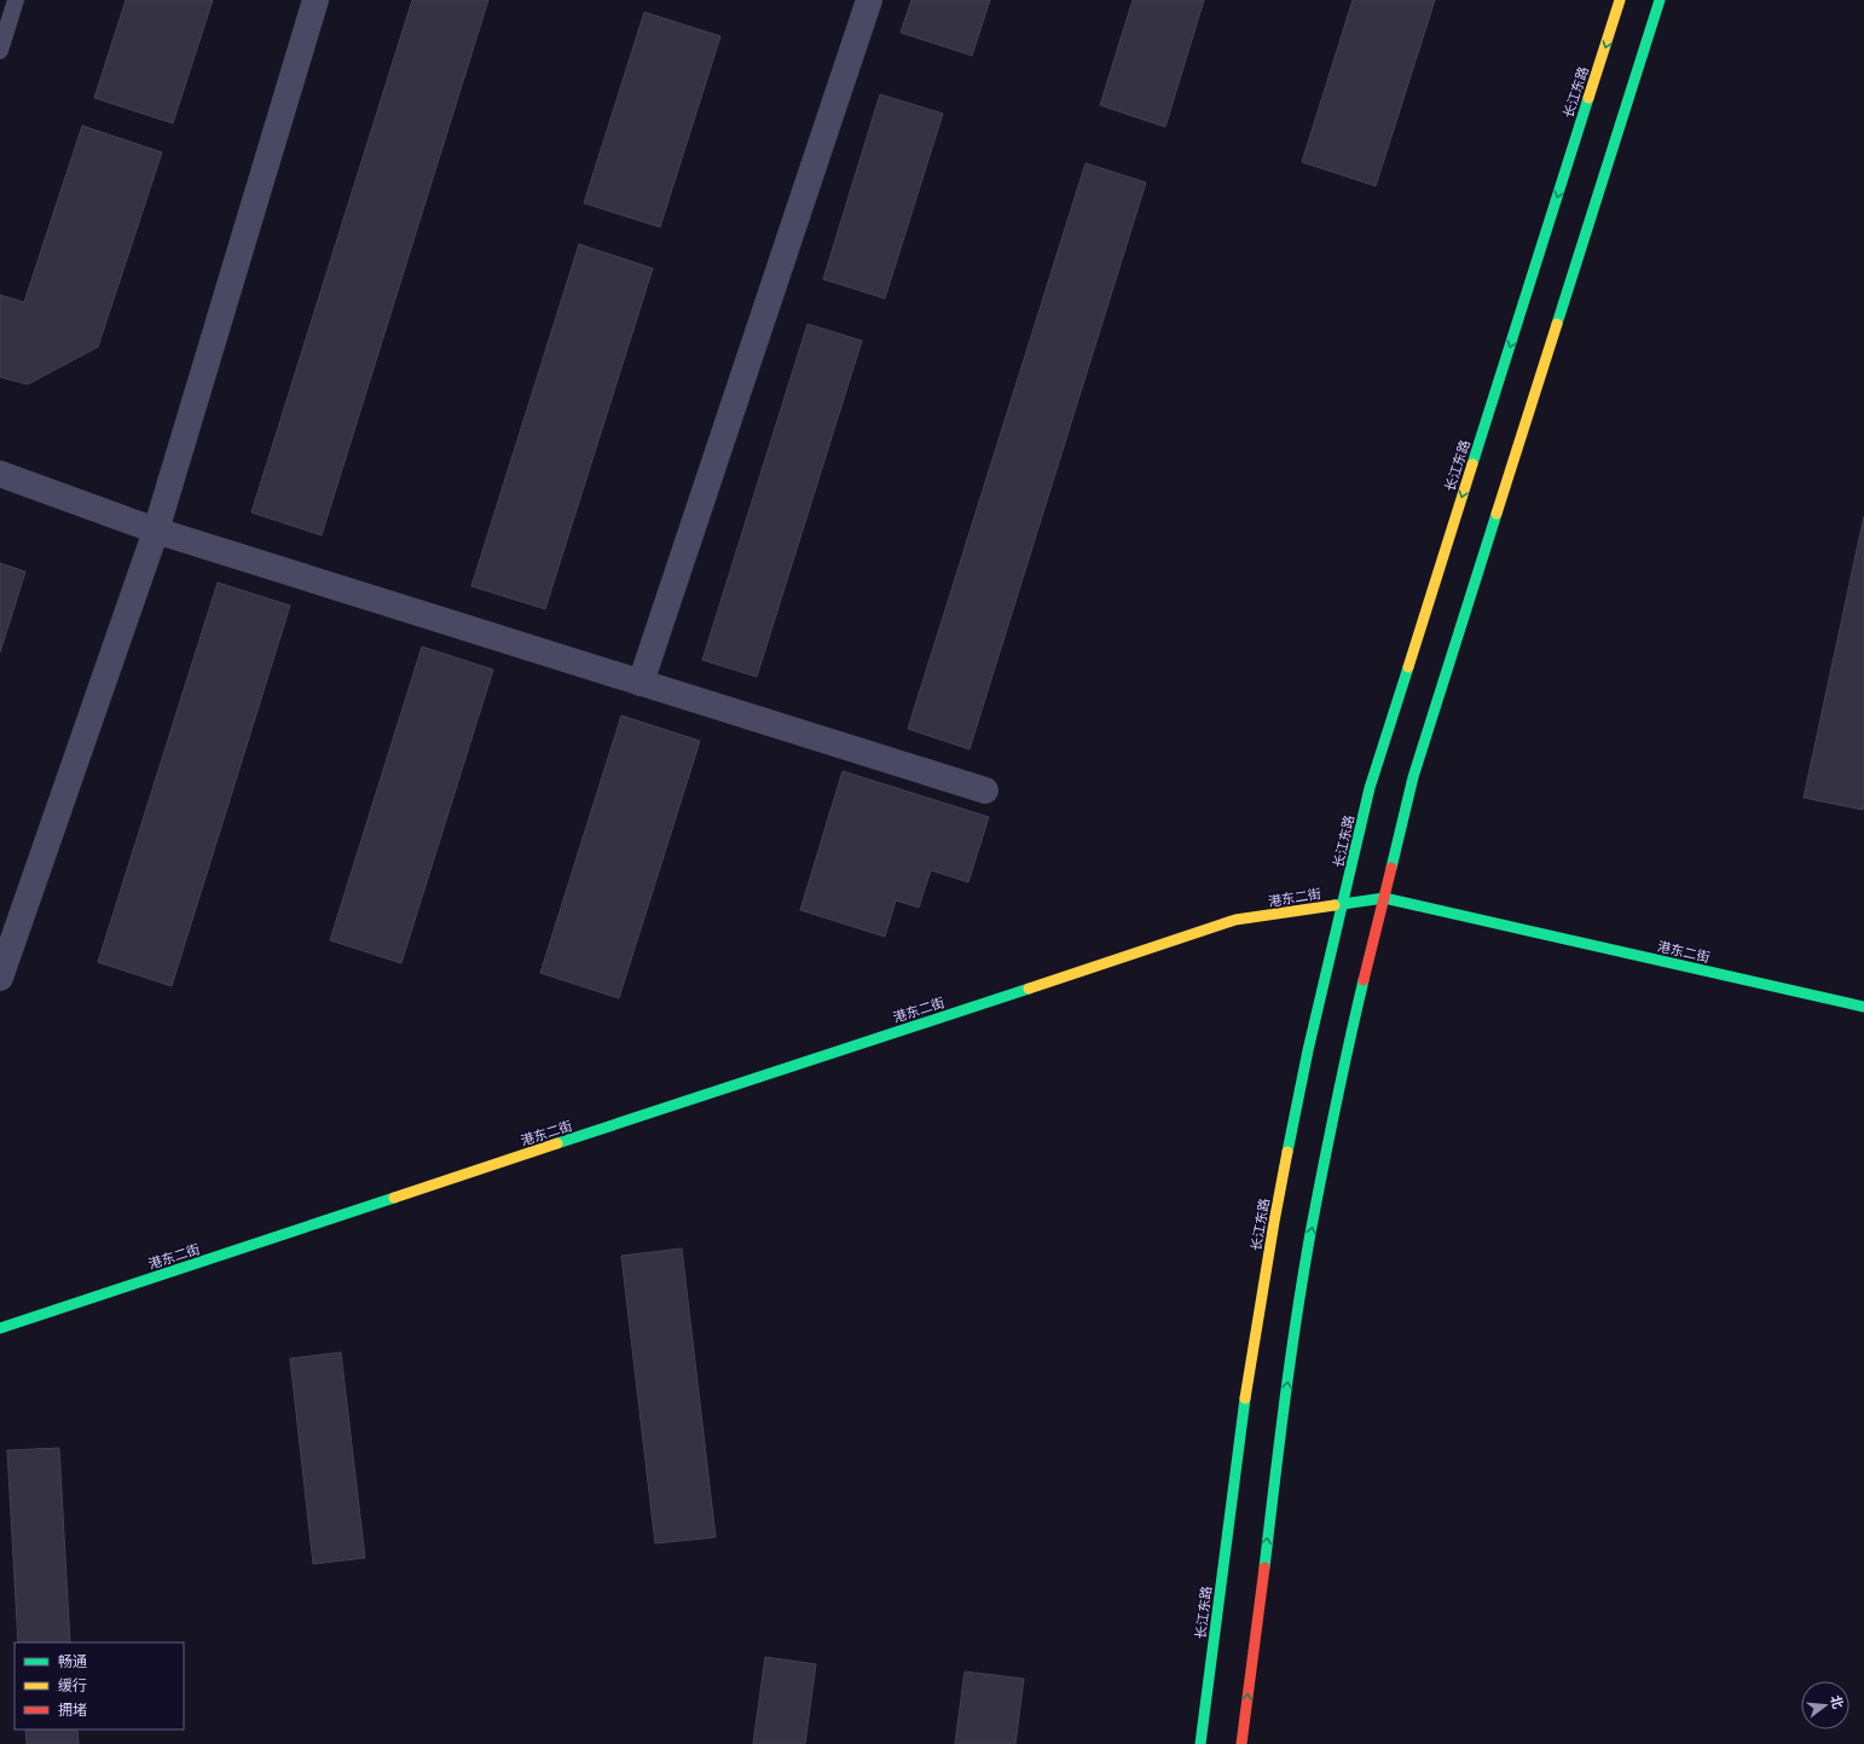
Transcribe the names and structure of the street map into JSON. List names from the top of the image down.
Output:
{
  "streets": {
    "main road": ["长江东路", "港东二街"]
  },
  "crossings": [
    ["长江东路", "港东二街"]
  ],
  "legend": ["畅通", "缓行", "拥堵"],
  "north": "right"
}
